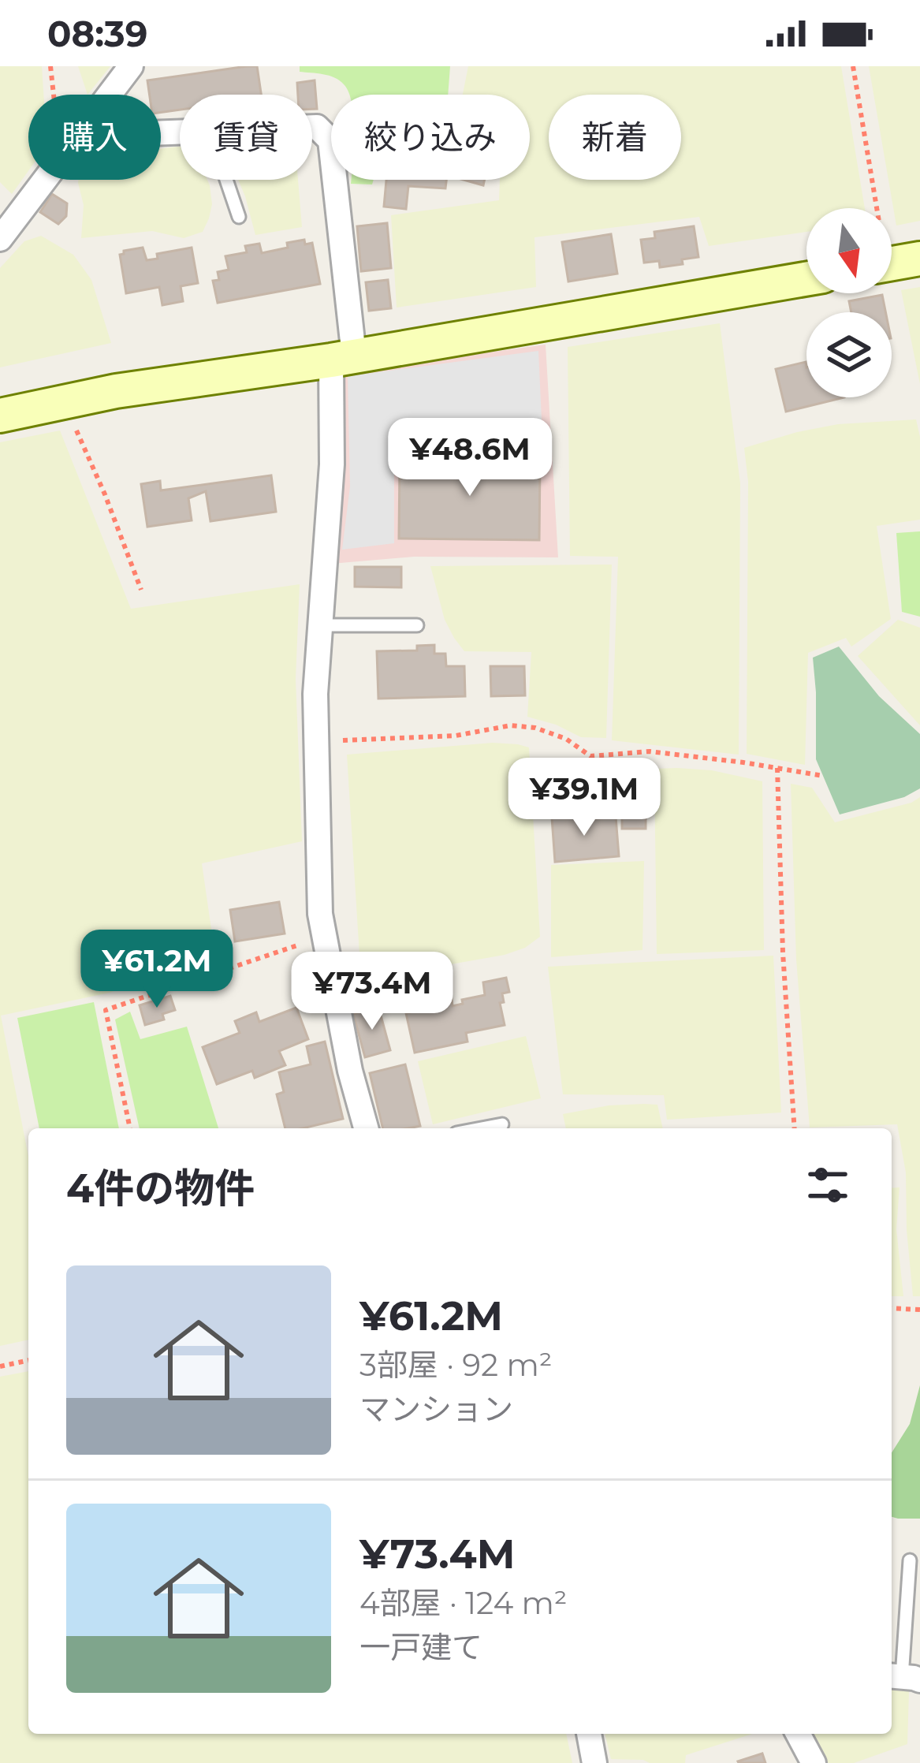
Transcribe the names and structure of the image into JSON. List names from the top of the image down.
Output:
{
  "north": "bottom",
  "page": {
    "status": "08:39",
    "chip": [
      "購入",
      "賃貸",
      "絞り込み",
      "新着"
    ],
    "price": [
      "¥48.6M",
      "¥39.1M",
      "¥61.2M",
      "¥73.4M"
    ],
    "heading": "4件の物件",
    "list": [
      {
        "name": "¥61.2M",
        "note": "3部屋 · 92 m² · マンション"
      },
      {
        "name": "¥73.4M",
        "note": "4部屋 · 124 m² · 一戸建て"
      }
    ]
  }
}
